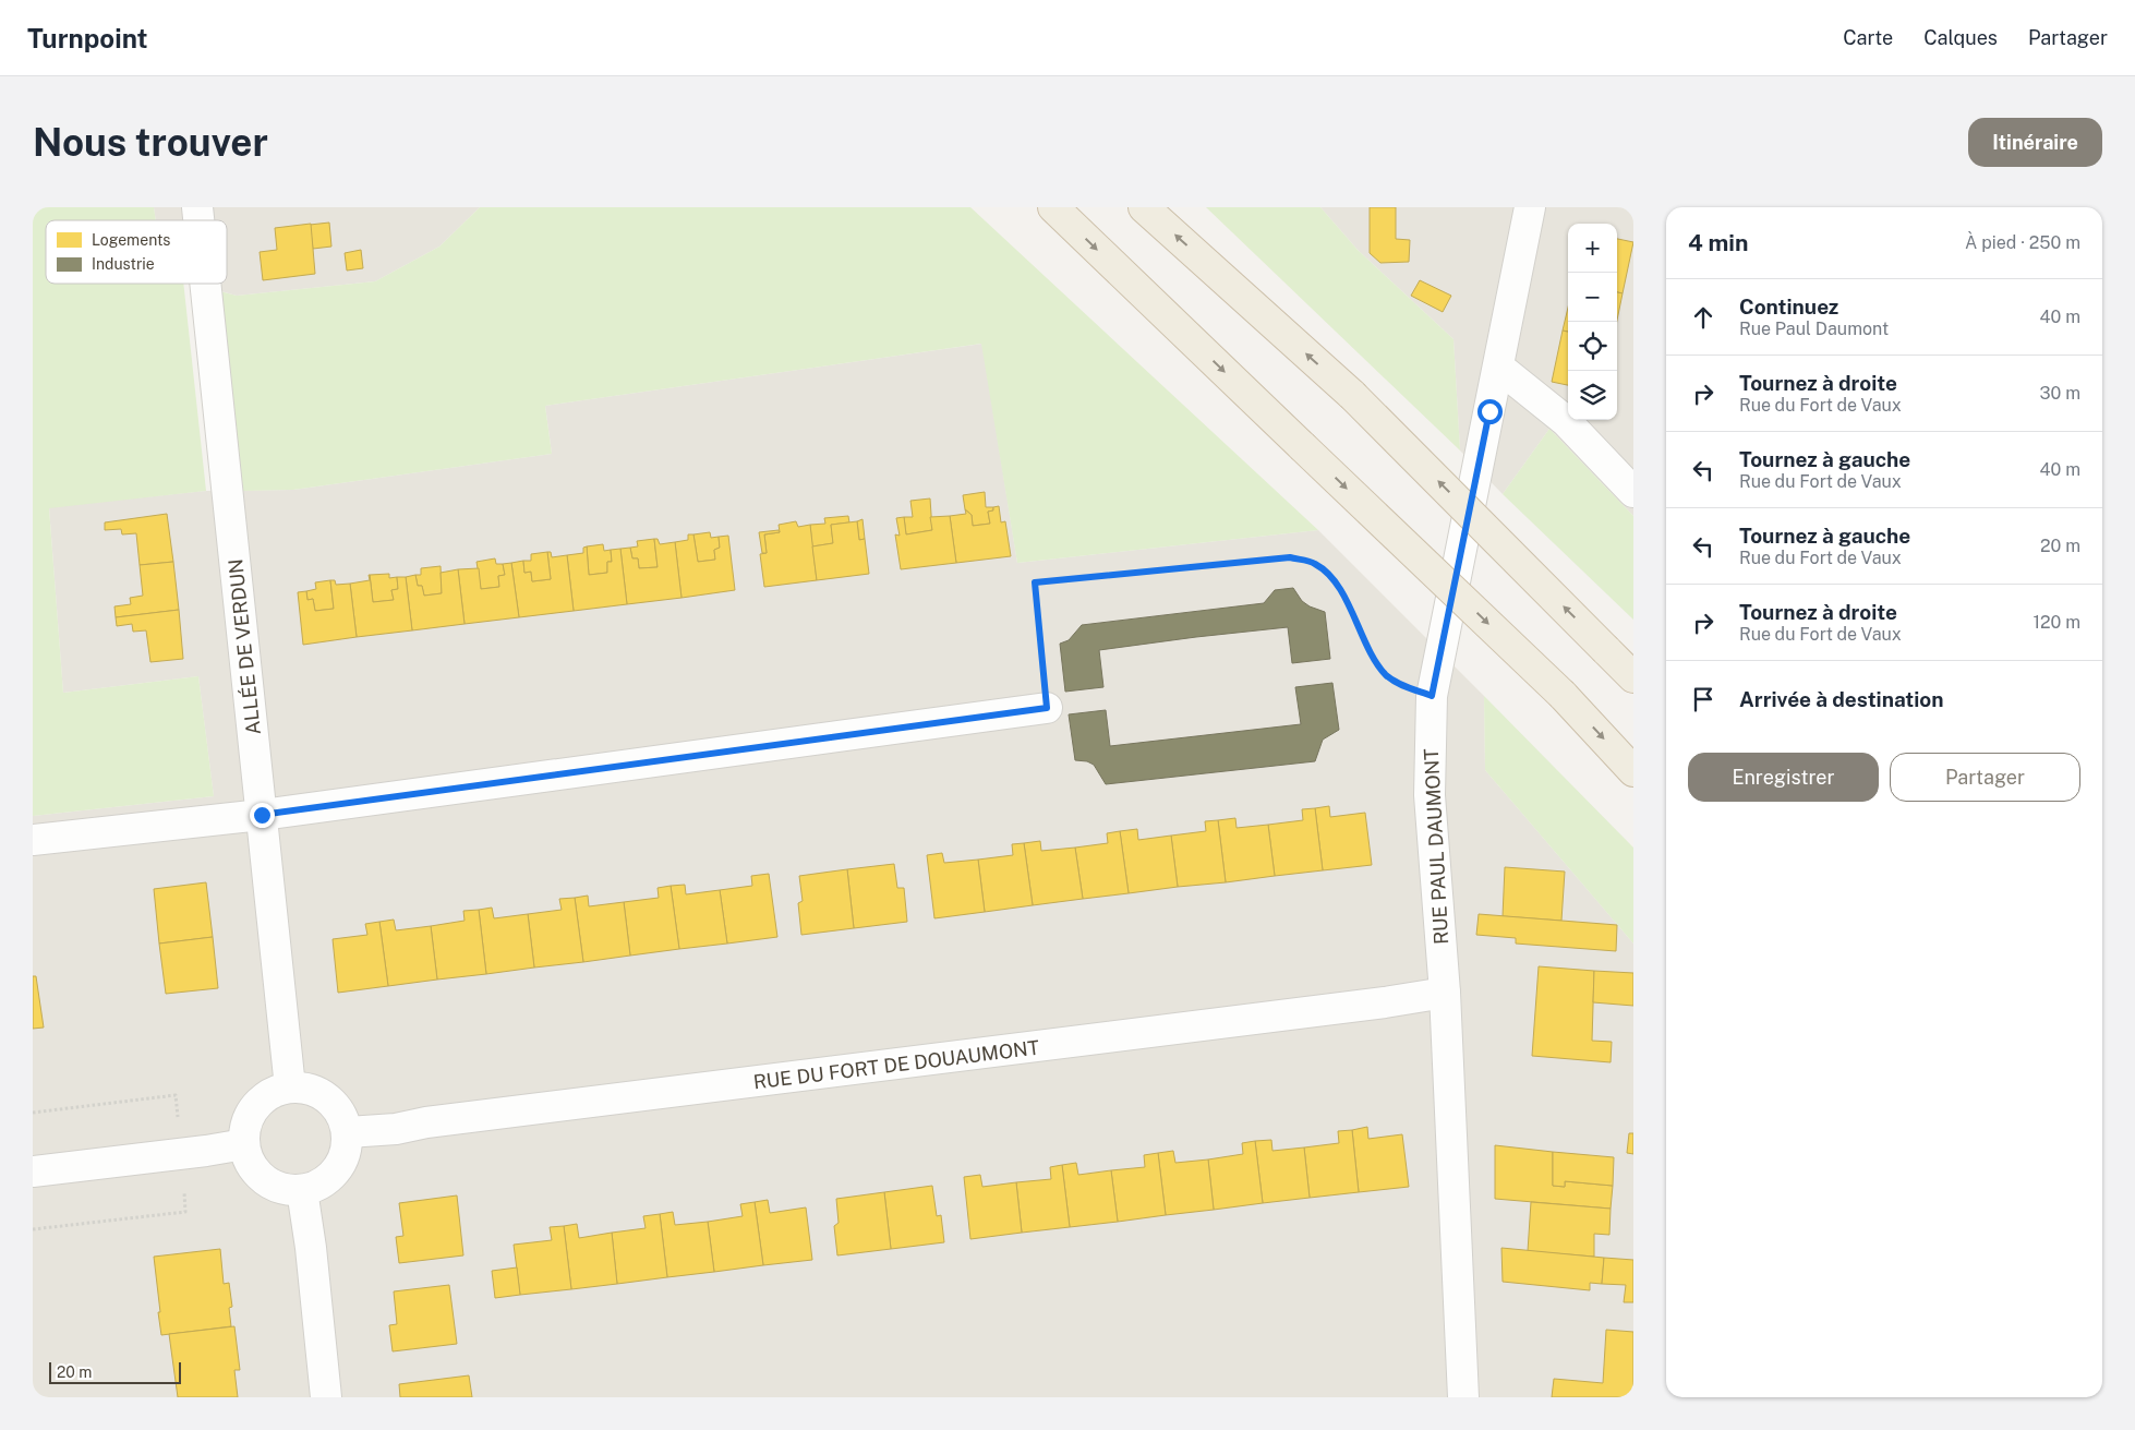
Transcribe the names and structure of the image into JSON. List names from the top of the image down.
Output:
{
  "streets": {
    "street": ["ALLÉE DE VERDUN", "RUE PAUL DAUMONT", "RUE DU FORT DE DOUAUMONT"]
  },
  "crossings": [
    ["ALLÉE DE VERDUN", "RUE DU FORT DE DOUAUMONT"],
    ["RUE PAUL DAUMONT", "RUE DU FORT DE DOUAUMONT"]
  ],
  "legend": ["Logements", "Industrie"],
  "scale_bar": "20 m",
  "page": {
    "header": "Turnpoint",
    "nav": ["Carte", "Calques", "Partager"],
    "buttons": [
      "Itinéraire",
      ["Enregistrer", "Partager"]
    ],
    "title": "Nous trouver",
    "heading": ["4 min", "À pied · 250 m"],
    "map_buttons": ["+", "−"],
    "list": [
      ["Continuez", "Rue Paul Daumont", "40 m"],
      ["Tournez à droite", "Rue du Fort de Vaux", "30 m"],
      ["Tournez à gauche", "Rue du Fort de Vaux", "40 m"],
      ["Tournez à gauche", "Rue du Fort de Vaux", "20 m"],
      ["Tournez à droite", "Rue du Fort de Vaux", "120 m"],
      "Arrivée à destination"
    ],
    "scale": "20 m"
  }
}
